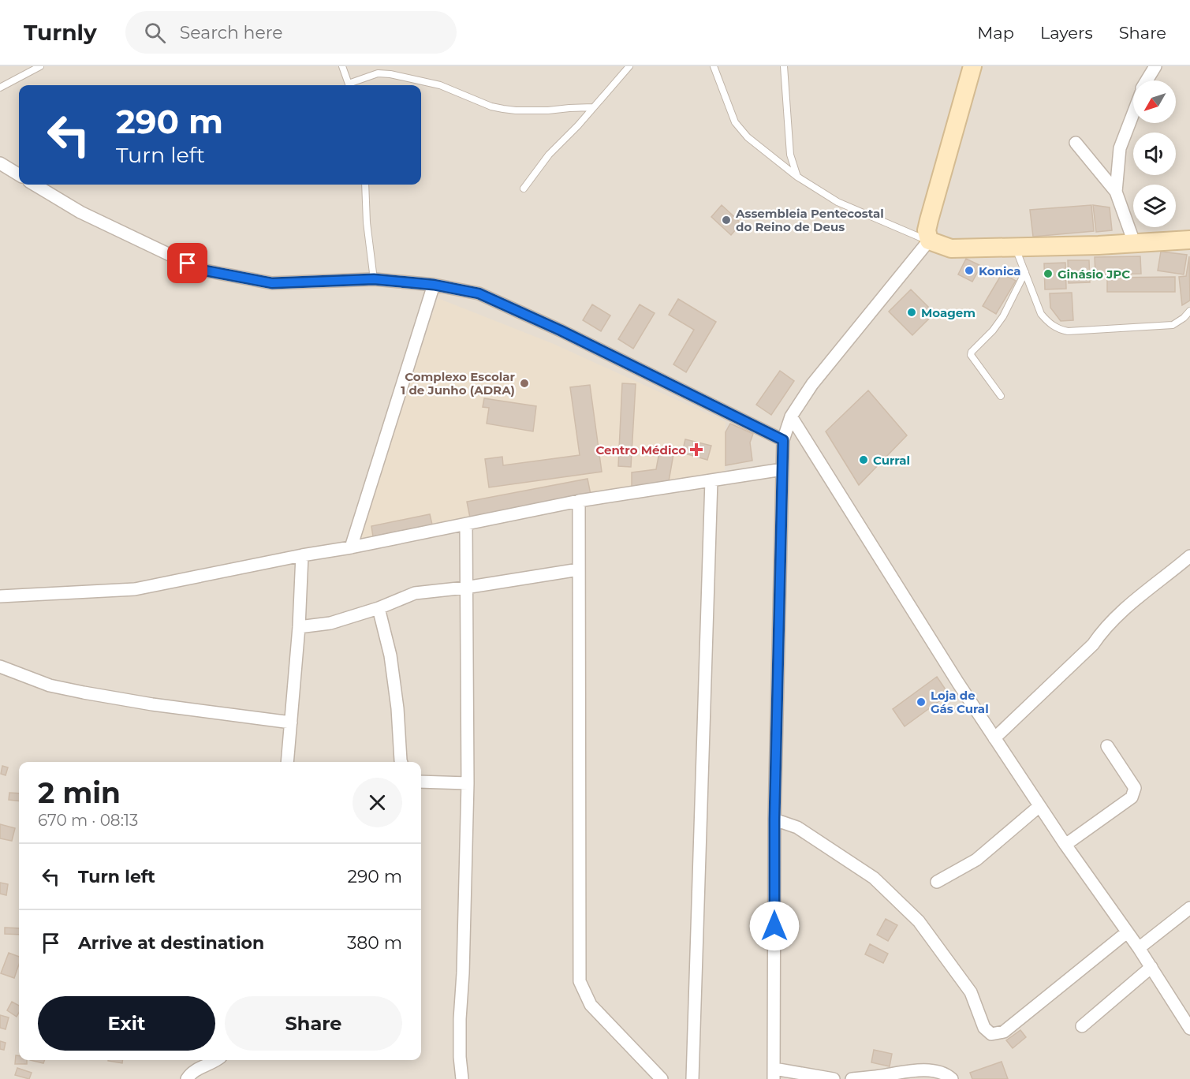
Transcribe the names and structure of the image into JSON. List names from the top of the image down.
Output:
{
  "places": {
    "other": [
      "Assembleia Pentecostal do Reino de Deus",
      "Konica",
      "Ginásio JPC",
      "Moagem",
      "Complexo Escolar 1 de Junho (ADRA)",
      "Curral",
      "Loja de Gás Cural"
    ],
    "health": ["Centro Médico"]
  },
  "north": "bottom left",
  "page": {
    "header": "Turnly",
    "search": "Search here",
    "nav": ["Map", "Layers", "Share"],
    "turn": ["290 m", "Turn left"],
    "heading": ["2 min", "670 m · 08:13"],
    "list": [
      {
        "name": "Turn left",
        "value": "290 m"
      },
      {
        "name": "Arrive at destination",
        "value": "380 m"
      }
    ],
    "buttons": ["Exit", "Share"]
  }
}
